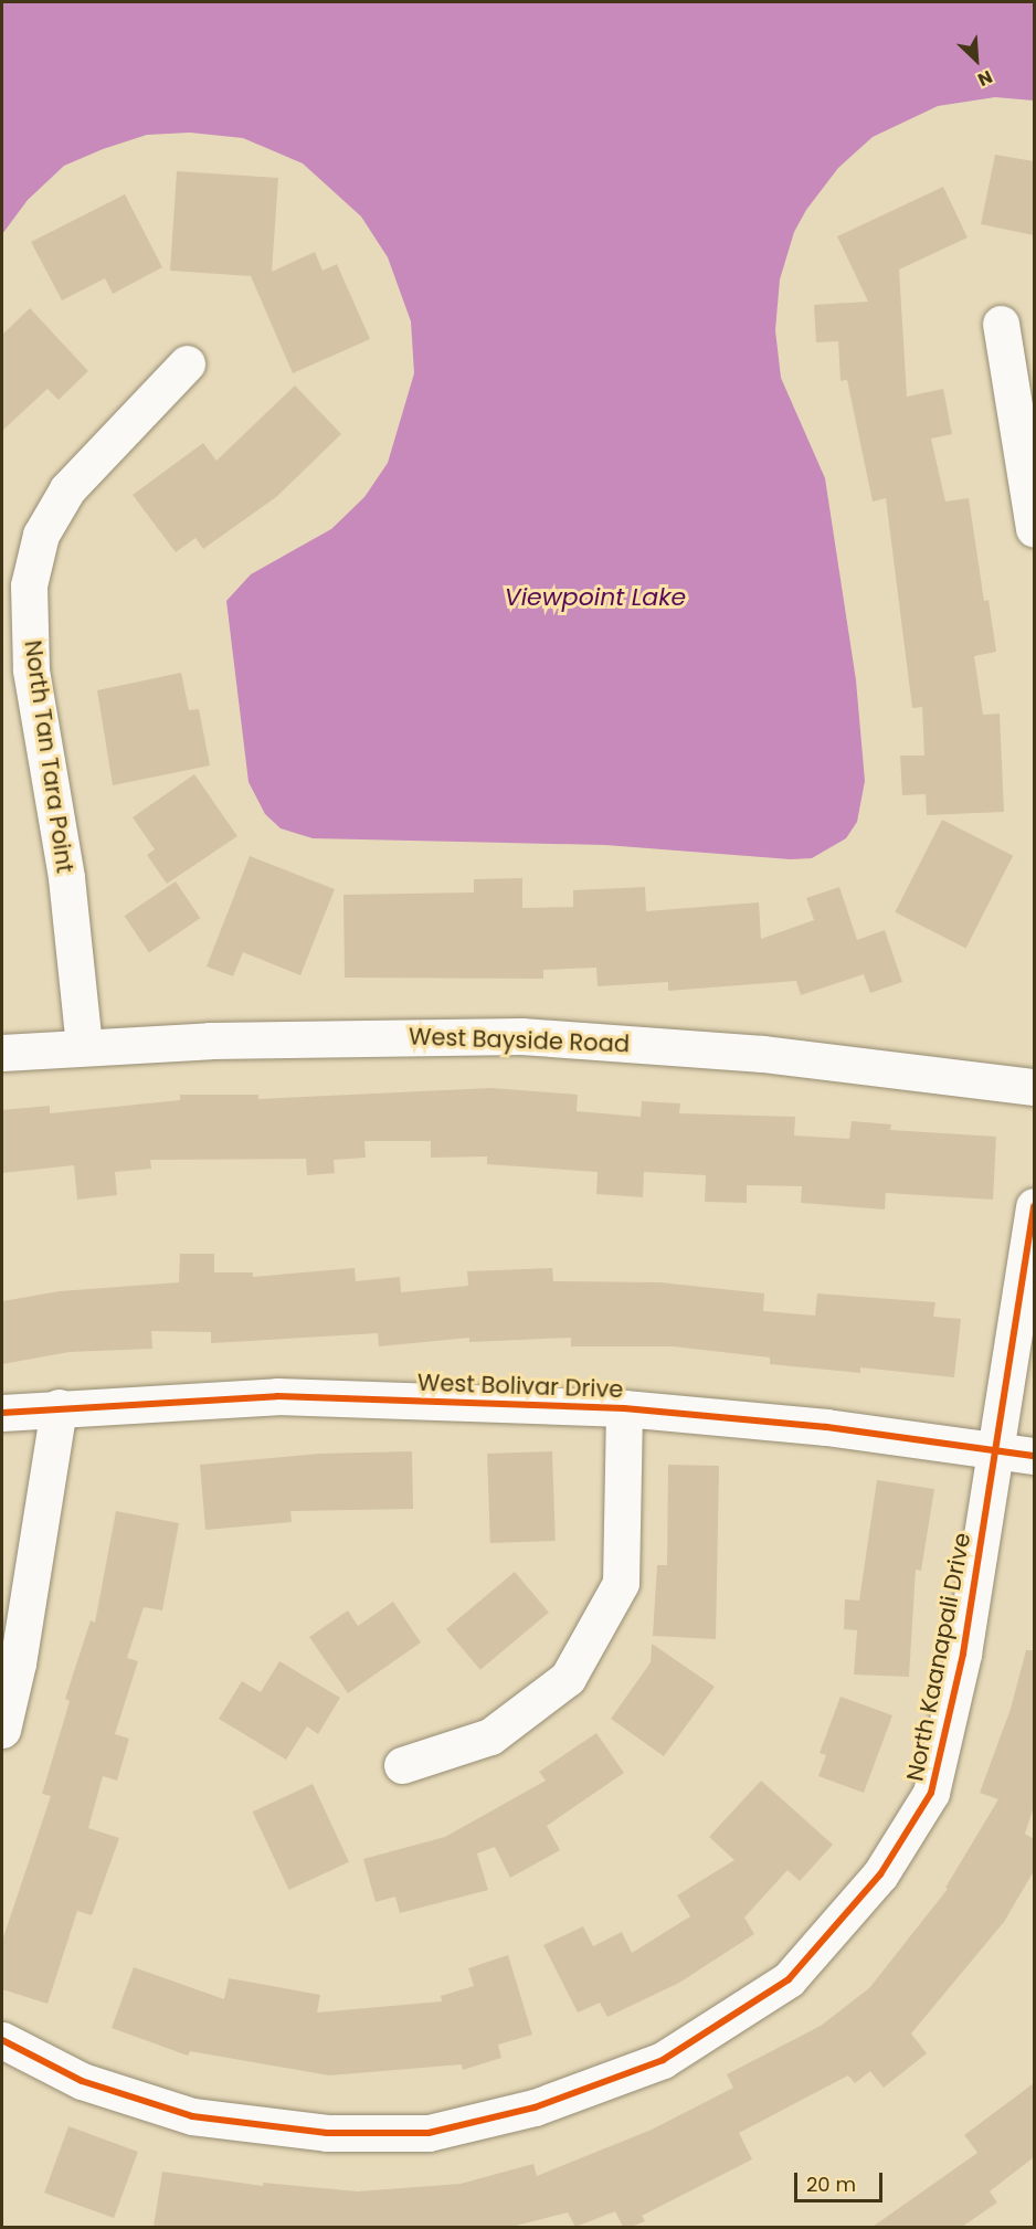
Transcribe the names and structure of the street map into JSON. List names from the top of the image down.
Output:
{
  "streets": {
    "street": [
      "North Tan Tara Point",
      "West Bayside Road",
      "West Bolivar Drive",
      "North Kaanapali Drive"
    ]
  },
  "crossings": [
    ["North Tan Tara Point", "West Bayside Road"],
    ["West Bolivar Drive", "North Kaanapali Drive"]
  ],
  "water": ["Viewpoint Lake"],
  "scale_bar": "20 m",
  "north": "bottom right"
}
